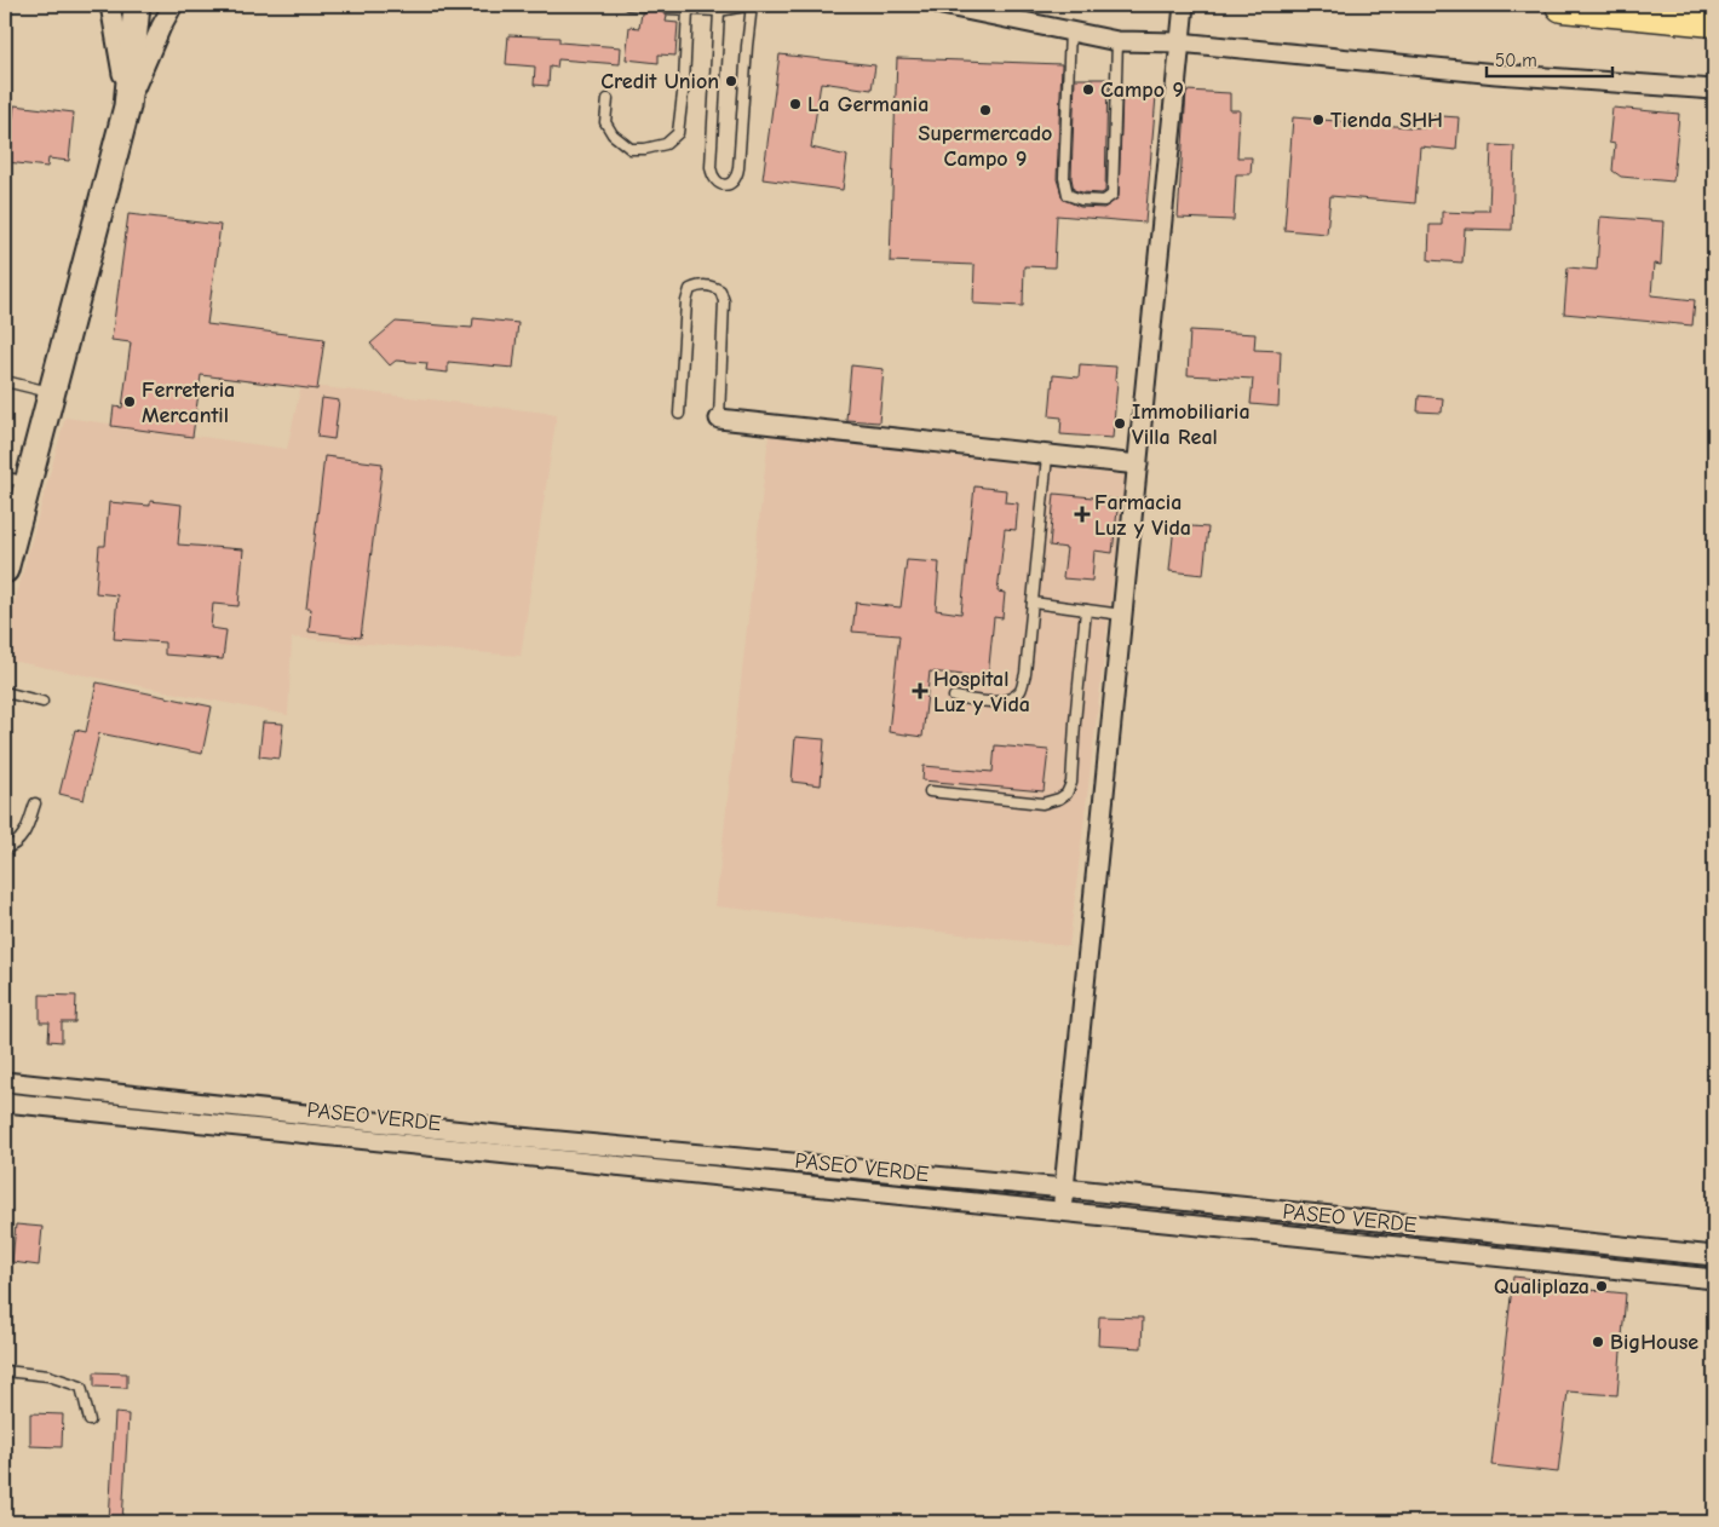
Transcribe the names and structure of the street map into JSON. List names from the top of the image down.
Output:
{
  "streets": {
    "street": ["PASEO VERDE"]
  },
  "places": {
    "other": [
      "Credit Union",
      "Campo 9",
      "La Germania",
      "Supermercado Campo 9",
      "Tienda SHH",
      "Ferreteria Mercantil",
      "Immobiliaria Villa Real",
      "Qualiplaza",
      "BigHouse"
    ],
    "health": ["Farmacia Luz y Vida", "Hospital Luz y Vida"]
  },
  "scale_bar": "50 m"
}
